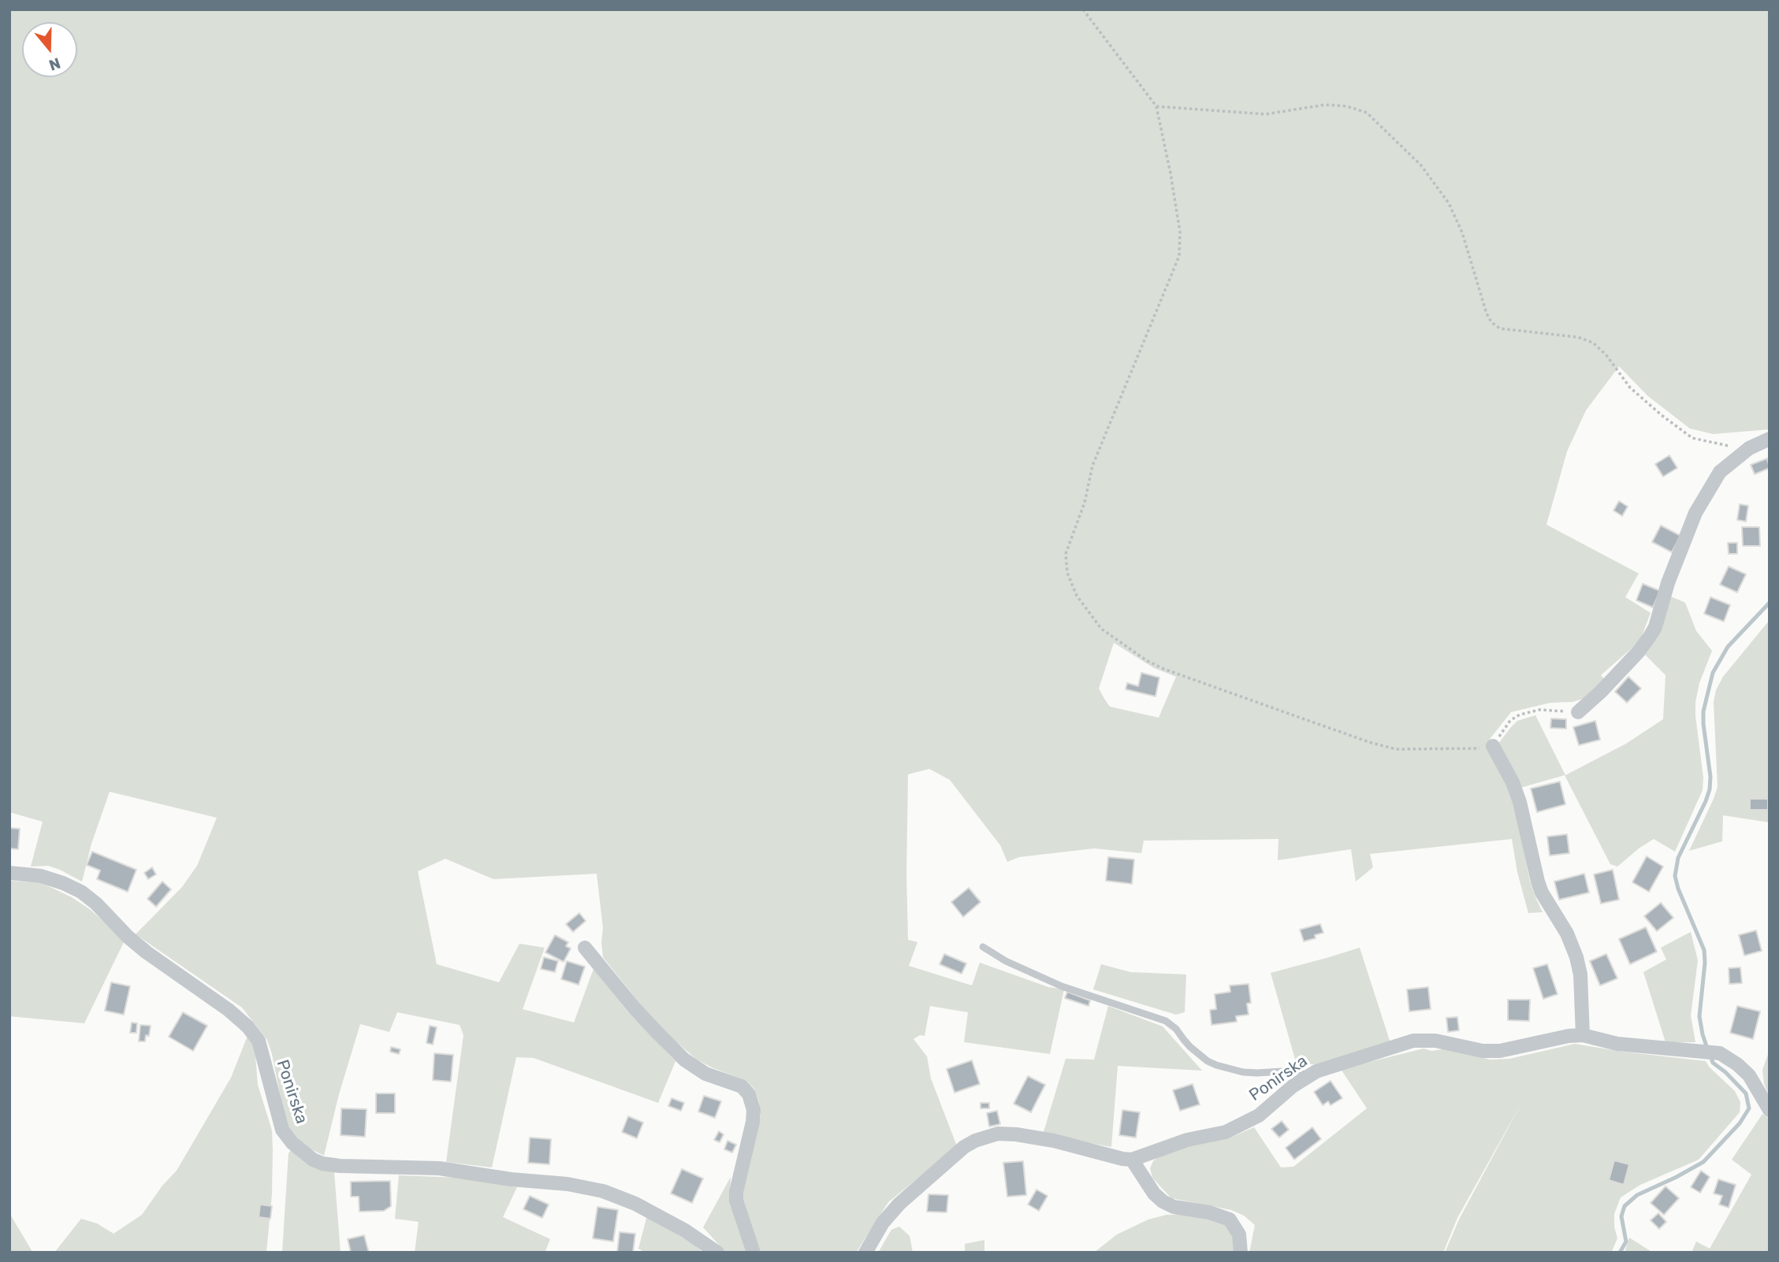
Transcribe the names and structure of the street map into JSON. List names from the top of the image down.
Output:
{
  "streets": {
    "street": ["Ponirska"]
  },
  "north": "bottom"
}
